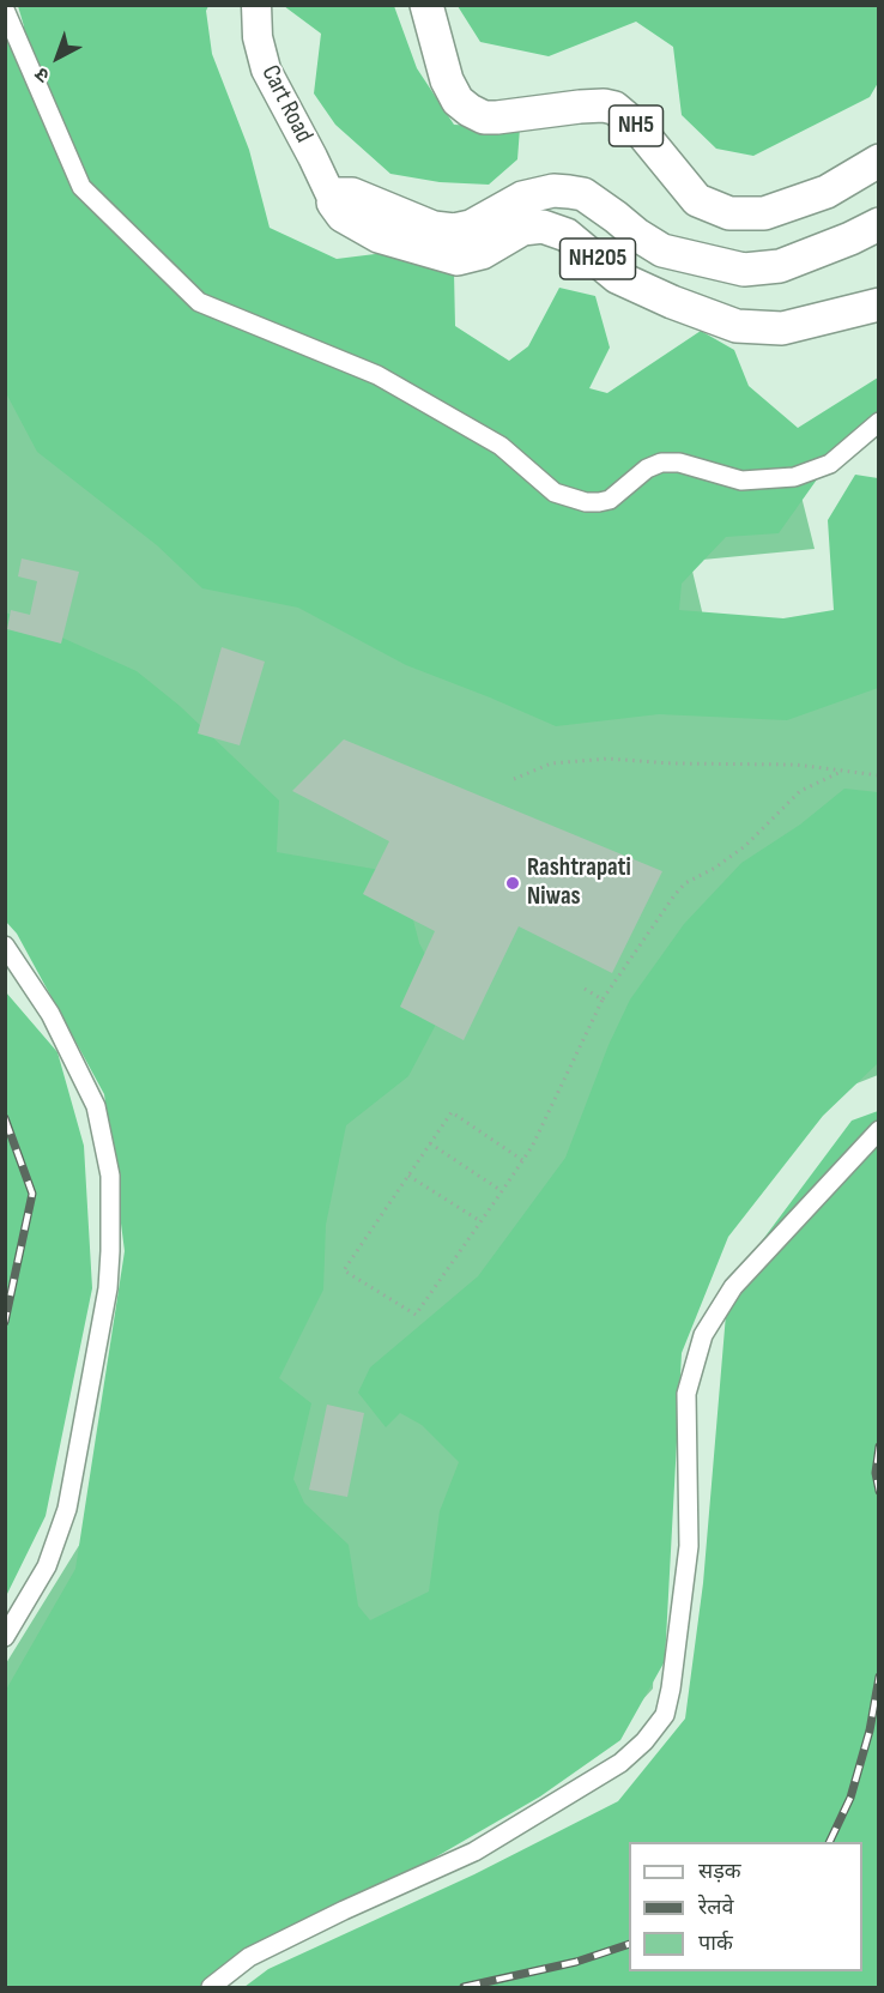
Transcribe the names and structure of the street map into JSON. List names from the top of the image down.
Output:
{
  "streets": {
    "highway": ["NH5", "NH205"],
    "main road": ["Cart Road"]
  },
  "crossings": [
    ["Cart Road", "NH205"]
  ],
  "places": ["Rashtrapati Niwas"],
  "legend": ["सड़क", "रेलवे", "पार्क"],
  "north": "bottom left"
}
